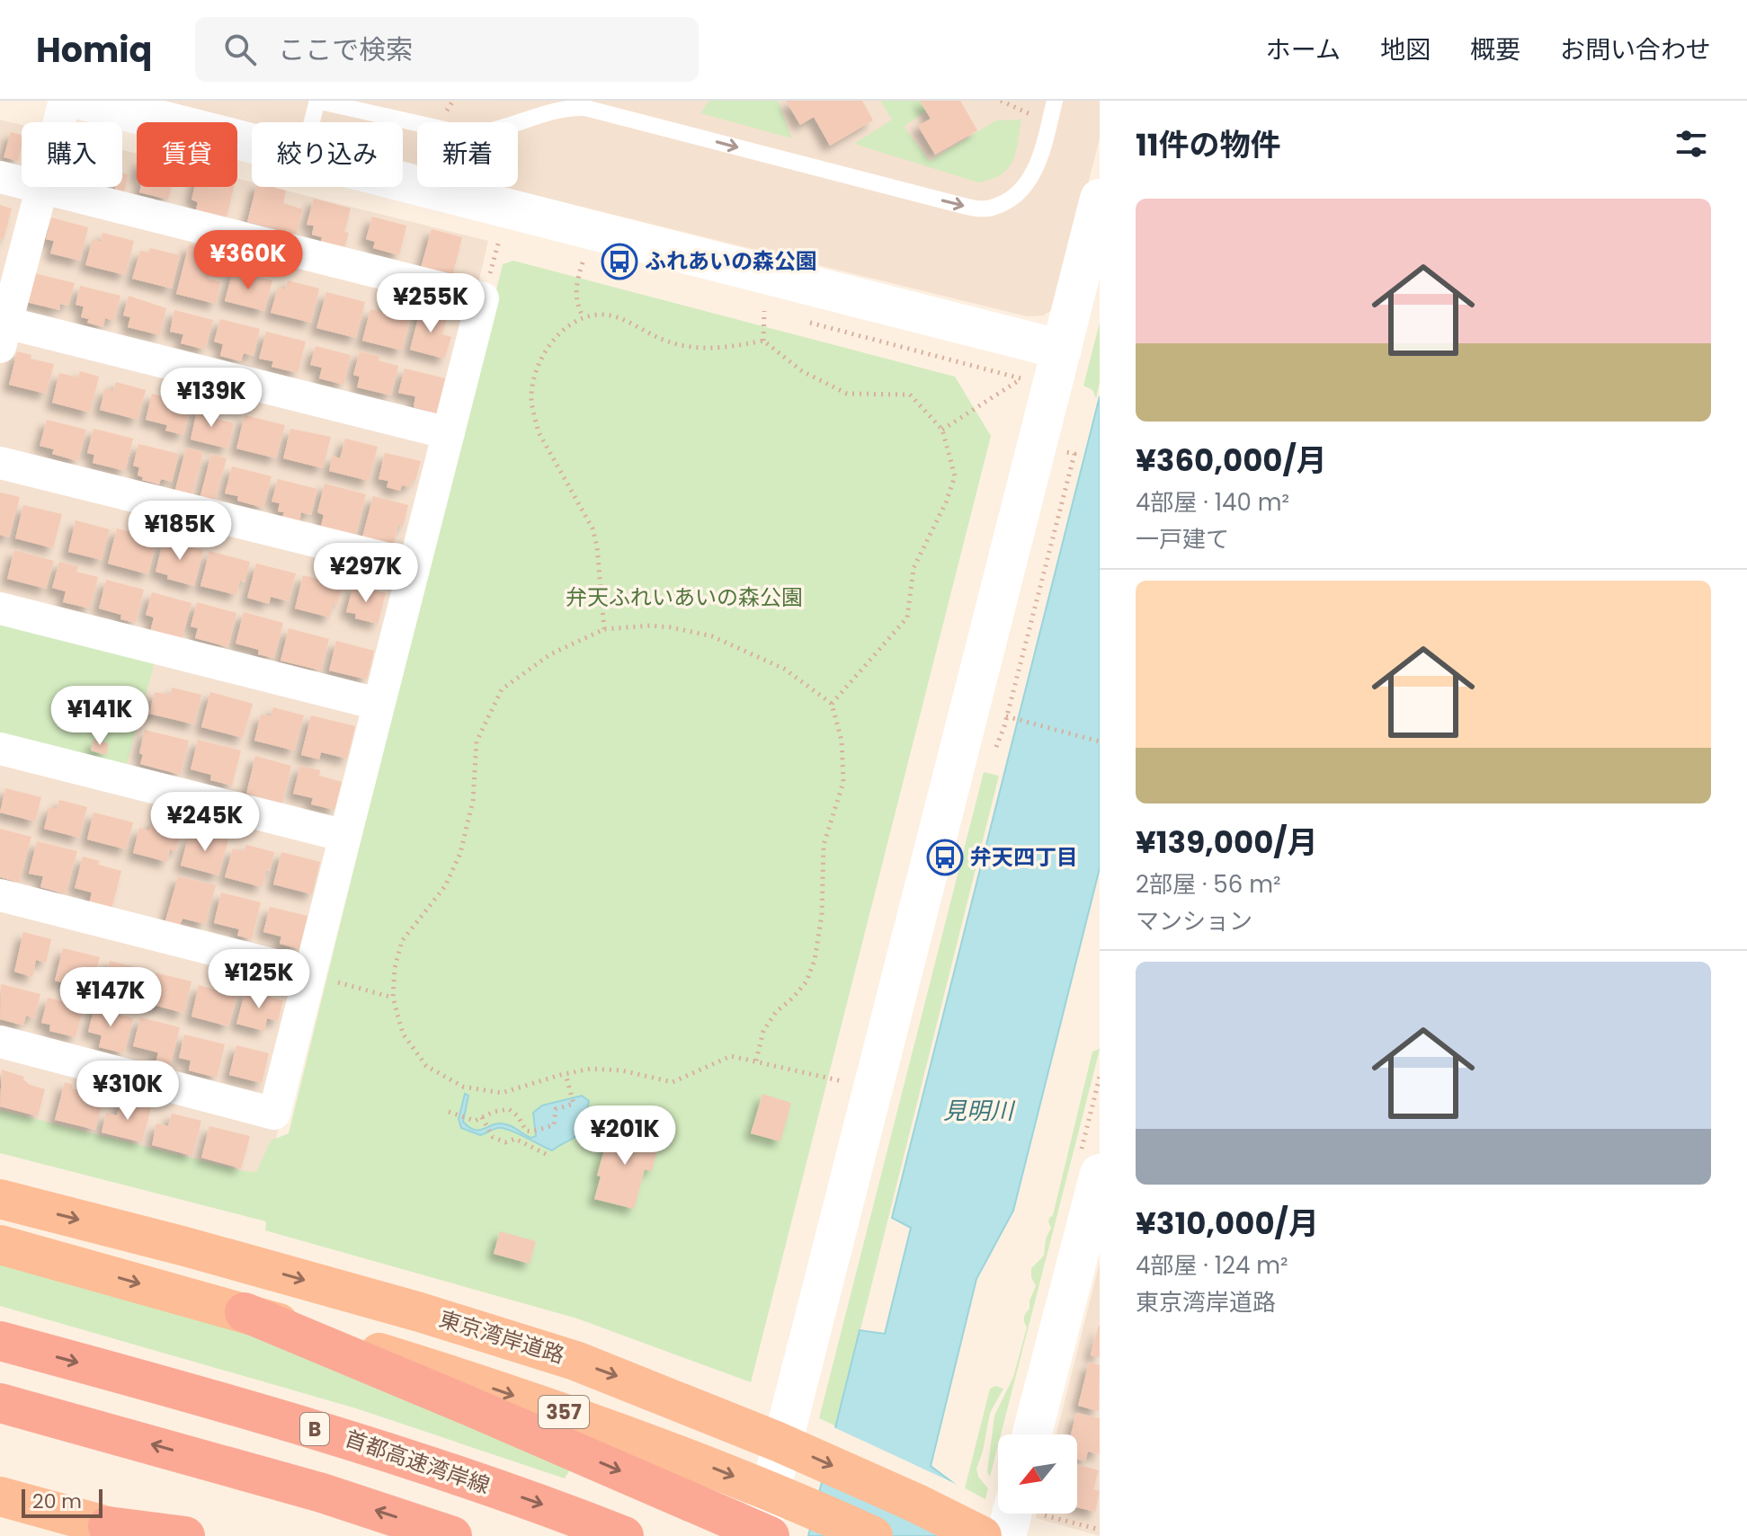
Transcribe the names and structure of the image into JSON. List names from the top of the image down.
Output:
{
  "streets": {
    "highway": [
      "東京湾岸道路",
      "357",
      "B",
      "首都高速湾岸線"
    ]
  },
  "water": ["見明川"],
  "parks": ["弁天ふれいあいの森公園"],
  "places": {
    "bus stop": ["ふれあいの森公園", "弁天四丁目"]
  },
  "scale_bar": "20 m",
  "north": "bottom left",
  "page": {
    "header": "Homiq",
    "search": "ここで検索",
    "nav": [
      "ホーム",
      "地図",
      "概要",
      "お問い合わせ"
    ],
    "heading": "11件の物件",
    "chip": [
      "購入",
      "賃貸",
      "絞り込み",
      "新着"
    ],
    "list": [
      {
        "name": "¥360,000/月",
        "note": "4部屋 · 140 m² · 一戸建て"
      },
      {
        "name": "¥139,000/月",
        "note": "2部屋 · 56 m² · マンション"
      },
      {
        "name": "¥310,000/月",
        "note": "4部屋 · 124 m² · 東京湾岸道路"
      }
    ],
    "price": [
      "¥360K",
      "¥255K",
      "¥139K",
      "¥185K",
      "¥297K",
      "¥141K",
      "¥245K",
      "¥125K",
      "¥147K",
      "¥310K",
      "¥201K"
    ],
    "scale": "20 m"
  }
}
